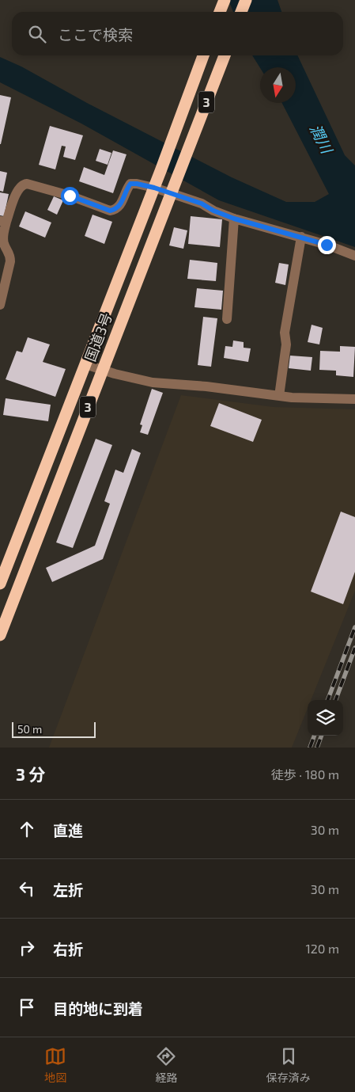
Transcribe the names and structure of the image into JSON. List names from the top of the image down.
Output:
{
  "streets": {
    "highway": ["3", "国道3号"]
  },
  "water": ["潤川"],
  "scale_bar": "50 m",
  "north": "bottom",
  "page": {
    "search": "ここで検索",
    "scale": "50 m",
    "heading": ["3 分", "徒歩 · 180 m"],
    "list": [
      ["直進", "30 m"],
      ["左折", "30 m"],
      ["右折", "120 m"],
      "目的地に到着"
    ],
    "nav": ["地図", "経路", "保存済み"]
  }
}
